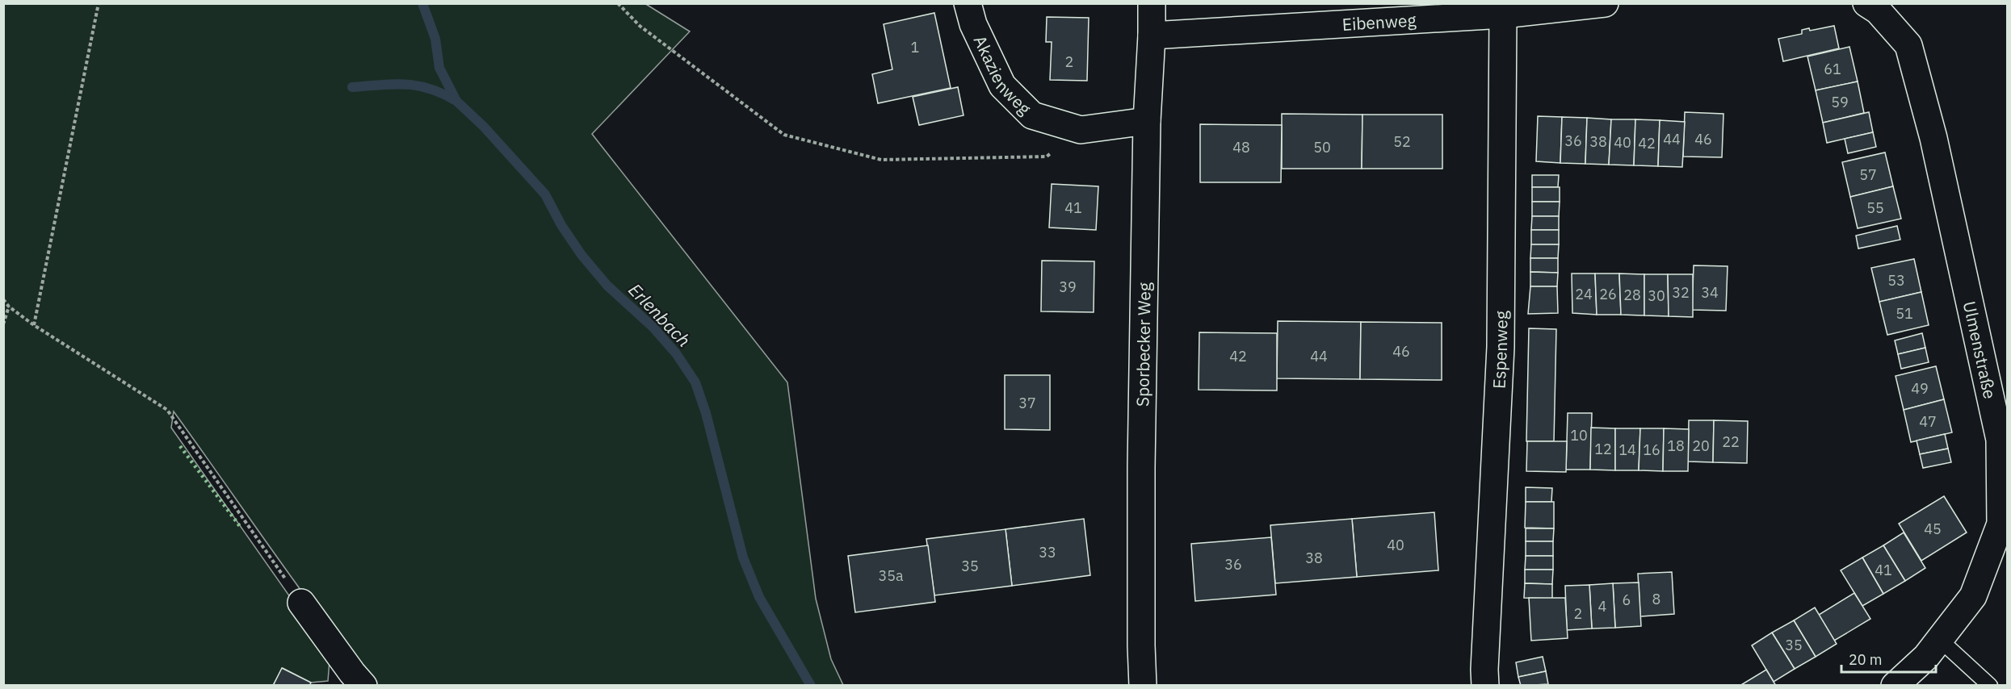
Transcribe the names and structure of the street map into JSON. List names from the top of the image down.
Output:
{
  "streets": {
    "street": [
      "Eibenweg",
      "Akazienweg",
      "Sporbecker Weg",
      "Espenweg",
      "Ulmenstraße"
    ]
  },
  "crossings": [
    ["Eibenweg", "Sporbecker Weg"],
    ["Eibenweg", "Espenweg"],
    ["Akazienweg", "Sporbecker Weg"]
  ],
  "water": ["Erlenbach"],
  "house_numbers": [
    "1",
    "2",
    "61",
    "59",
    "44",
    "46",
    "36",
    "52",
    "38",
    "40",
    "42",
    "48",
    "50",
    "57",
    "41",
    "55",
    "53",
    "39",
    "32",
    "34",
    "24",
    "26",
    "28",
    "30",
    "51",
    "46",
    "42",
    "44",
    "49",
    "37",
    "47",
    "10",
    "22",
    "18",
    "20",
    "12",
    "14",
    "16",
    "45",
    "40",
    "33",
    "38",
    "36",
    "35",
    "41",
    "35a",
    "8",
    "6",
    "4",
    "2",
    "35"
  ],
  "scale_bar": "20 m"
}
